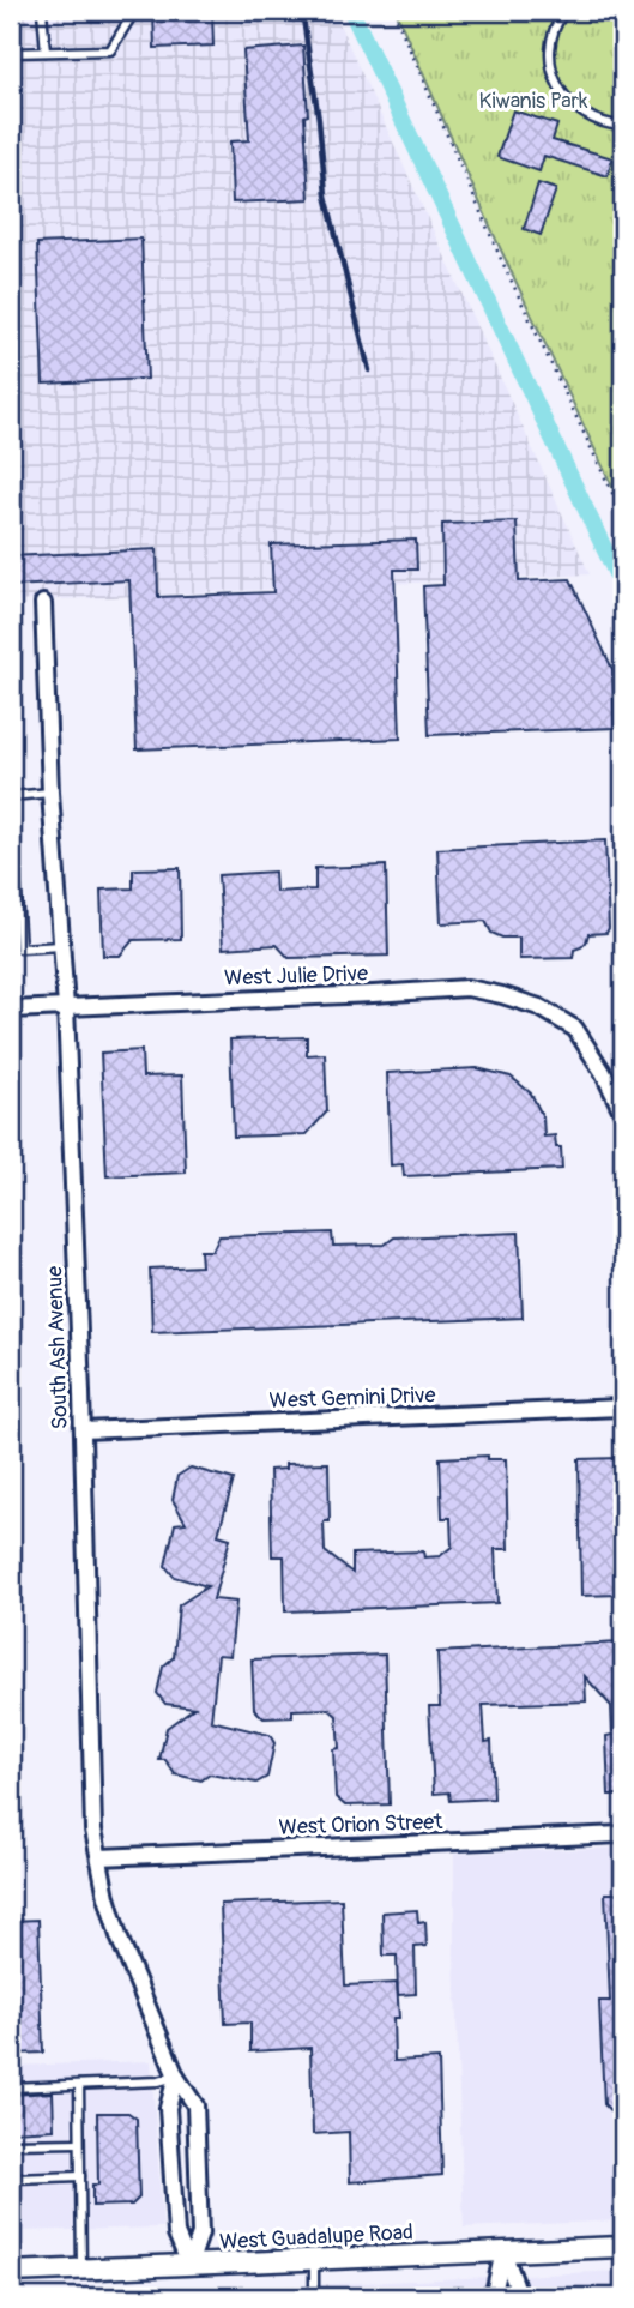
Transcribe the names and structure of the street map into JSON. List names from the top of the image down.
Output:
{
  "streets": {
    "main road": ["West Guadalupe Road"],
    "street": [
      "West Julie Drive",
      "South Ash Avenue",
      "West Gemini Drive",
      "West Orion Street"
    ]
  },
  "crossings": [
    ["West Julie Drive", "South Ash Avenue"],
    ["South Ash Avenue", "West Gemini Drive"],
    ["South Ash Avenue", "West Orion Street"],
    ["South Ash Avenue", "West Guadalupe Road"]
  ],
  "parks": ["Kiwanis Park"]
}
